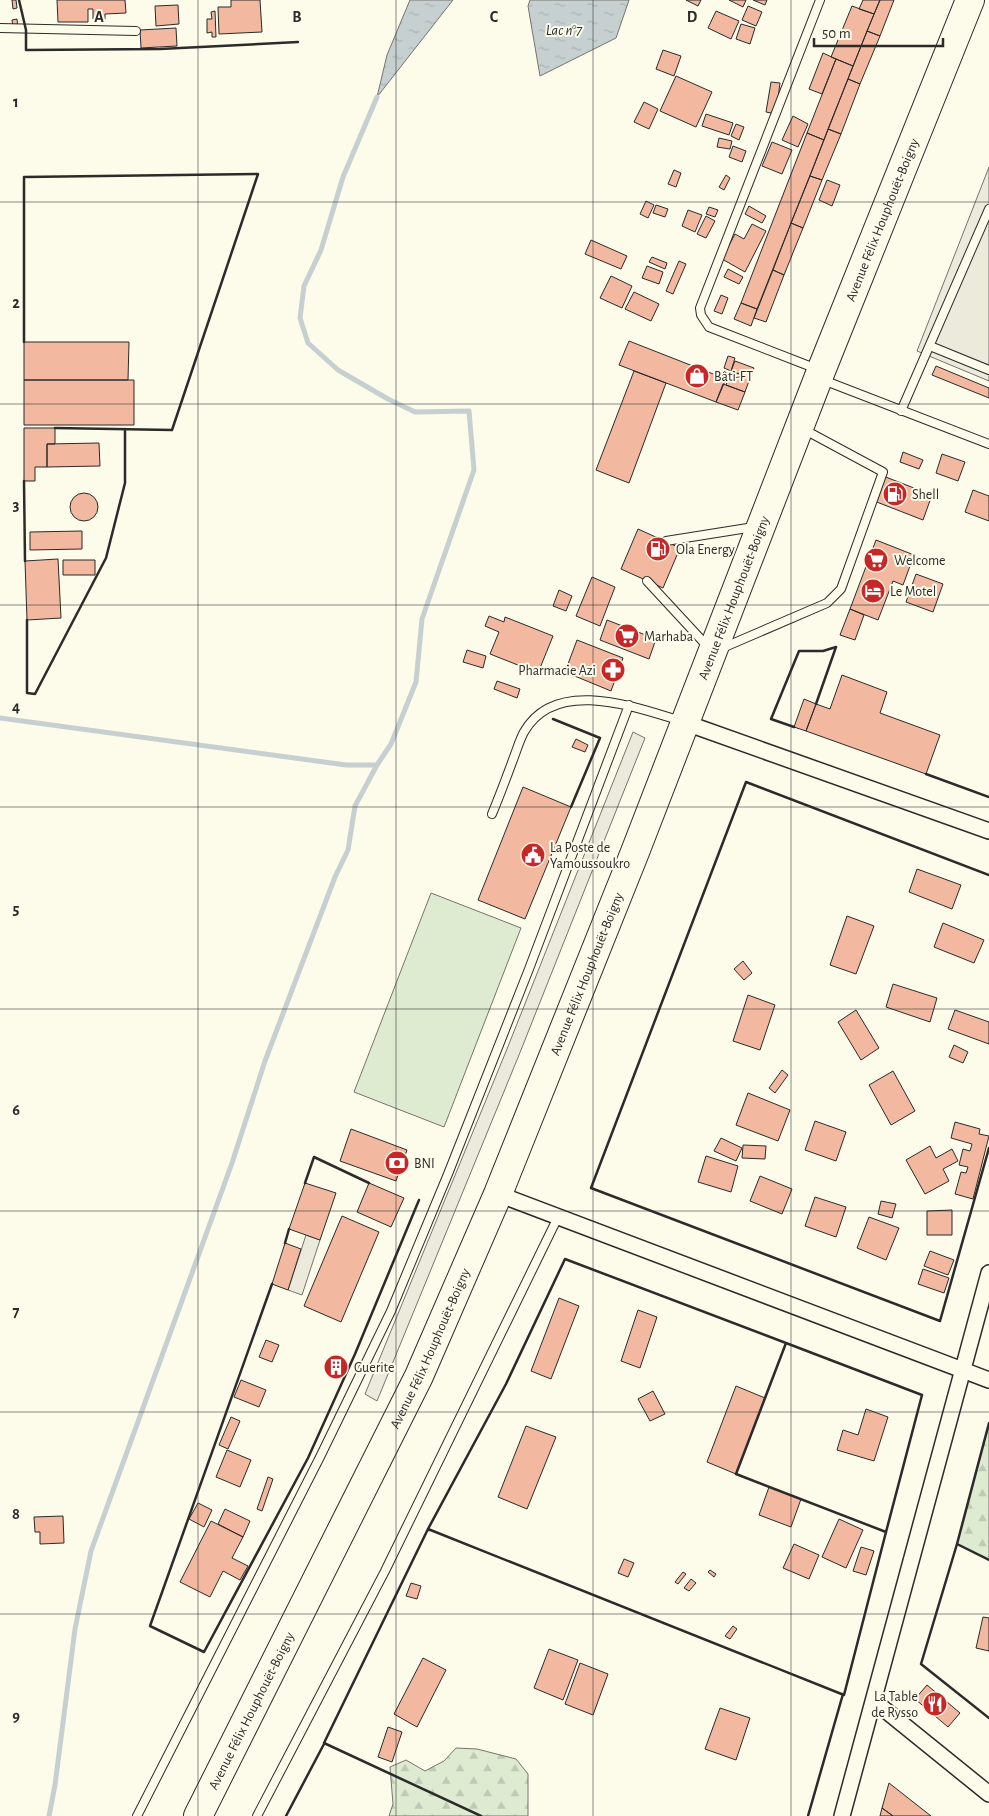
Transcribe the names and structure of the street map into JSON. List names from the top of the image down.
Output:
{
  "streets": {
    "highway": ["Avenue Félix Houphouët-Boigny"]
  },
  "water": ["Lac n°7"],
  "places": {
    "shop": ["Bâti-FT"],
    "fuel station": ["Shell", "Ola Energy"],
    "supermarket": ["Welcome", "Marhaba"],
    "hotel": ["Le Motel"],
    "pharmacy": ["Pharmacie Azi"],
    "public building": ["La Poste de Yamoussoukro"],
    "bank": ["BNI"],
    "building": ["Guerite"],
    "restaurant": ["La Table de Rysso"]
  },
  "scale_bar": "50 m",
  "grid": {
    "columns": [
      "A",
      "B",
      "C",
      "D"
    ],
    "rows": [
      "1",
      "2",
      "3",
      "4",
      "5",
      "6",
      "7",
      "8",
      "9"
    ]
  }
}
